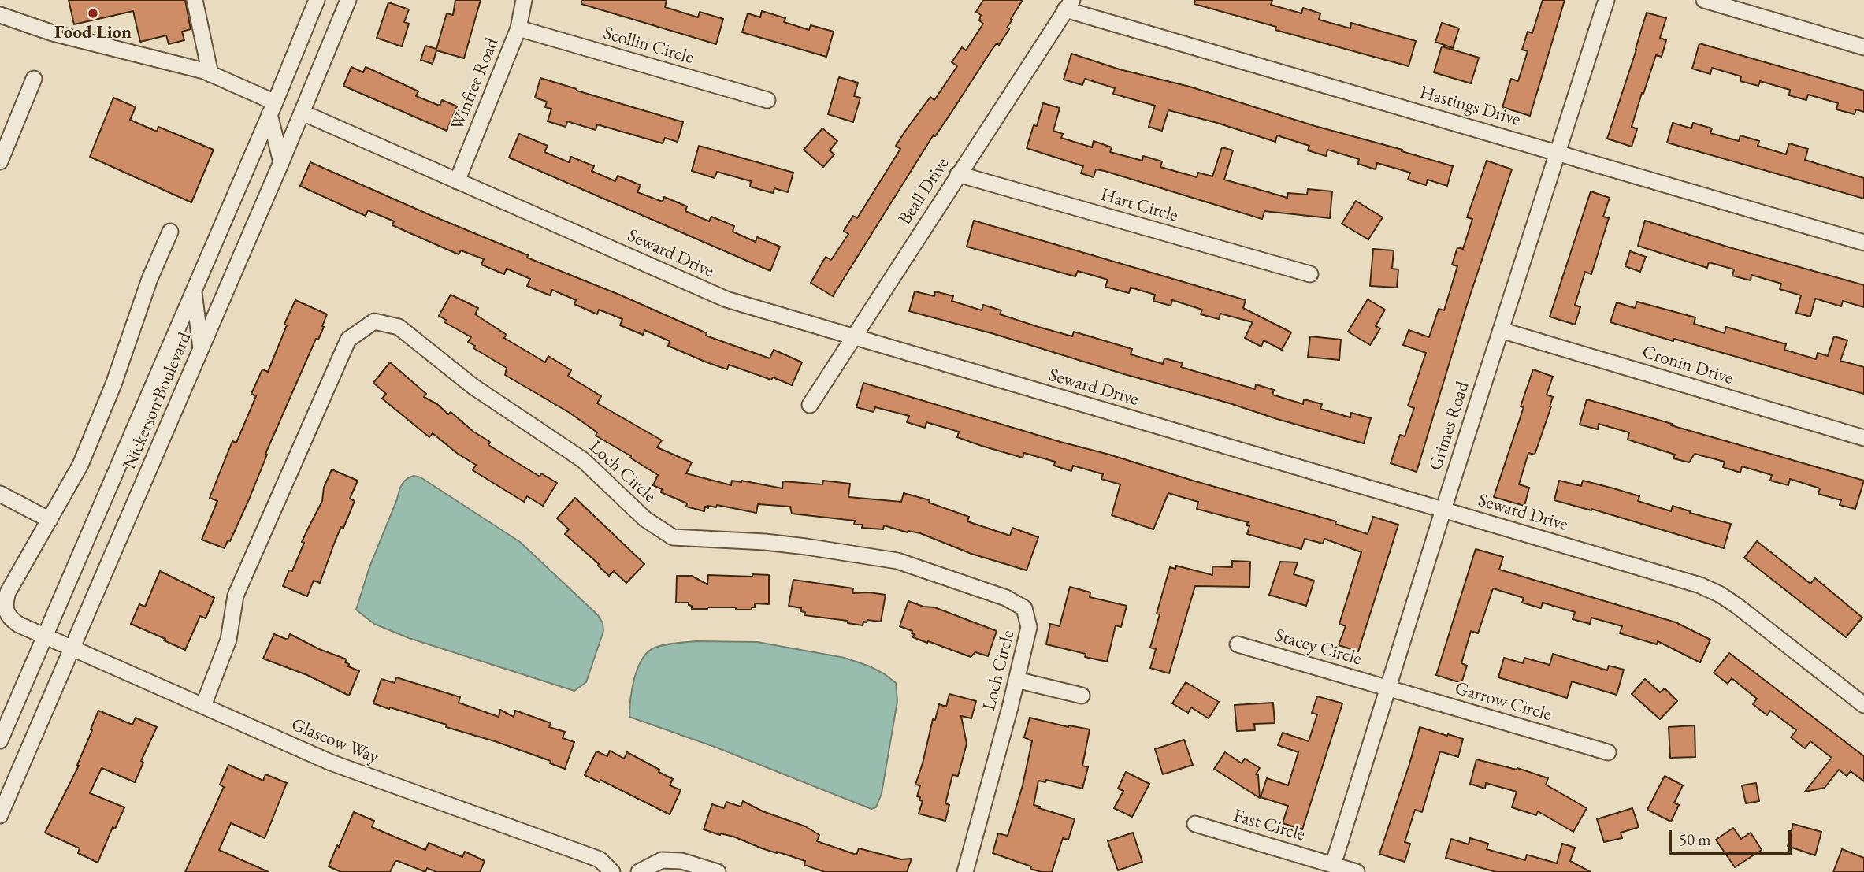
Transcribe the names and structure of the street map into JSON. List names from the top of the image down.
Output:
{
  "streets": {
    "street": [
      "Scollin Circle",
      "Winfree Road",
      "Hastings Drive",
      "Beall Drive",
      "Hart Circle",
      "Seward Drive",
      "Cronin Drive",
      "Nickerson Boulevard",
      "Grimes Road",
      "Loch Circle",
      "Stacey Circle",
      "Garrow Circle",
      "Glascow Way",
      "Fast Circle"
    ]
  },
  "crossings": [
    ["Scollin Circle", "Winfree Road"],
    ["Winfree Road", "Seward Drive"],
    ["Hastings Drive", "Beall Drive"],
    ["Hastings Drive", "Grimes Road"],
    ["Beall Drive", "Hart Circle"],
    ["Beall Drive", "Seward Drive"],
    ["Seward Drive", "Nickerson Boulevard"],
    ["Seward Drive", "Grimes Road"],
    ["Cronin Drive", "Grimes Road"],
    ["Nickerson Boulevard", "Glascow Way"],
    ["Grimes Road", "Stacey Circle"],
    ["Grimes Road", "Garrow Circle"],
    ["Grimes Road", "Fast Circle"],
    ["Loch Circle", "Glascow Way"],
    ["Stacey Circle", "Garrow Circle"]
  ],
  "places": ["Food Lion"],
  "scale_bar": "50 m"
}
